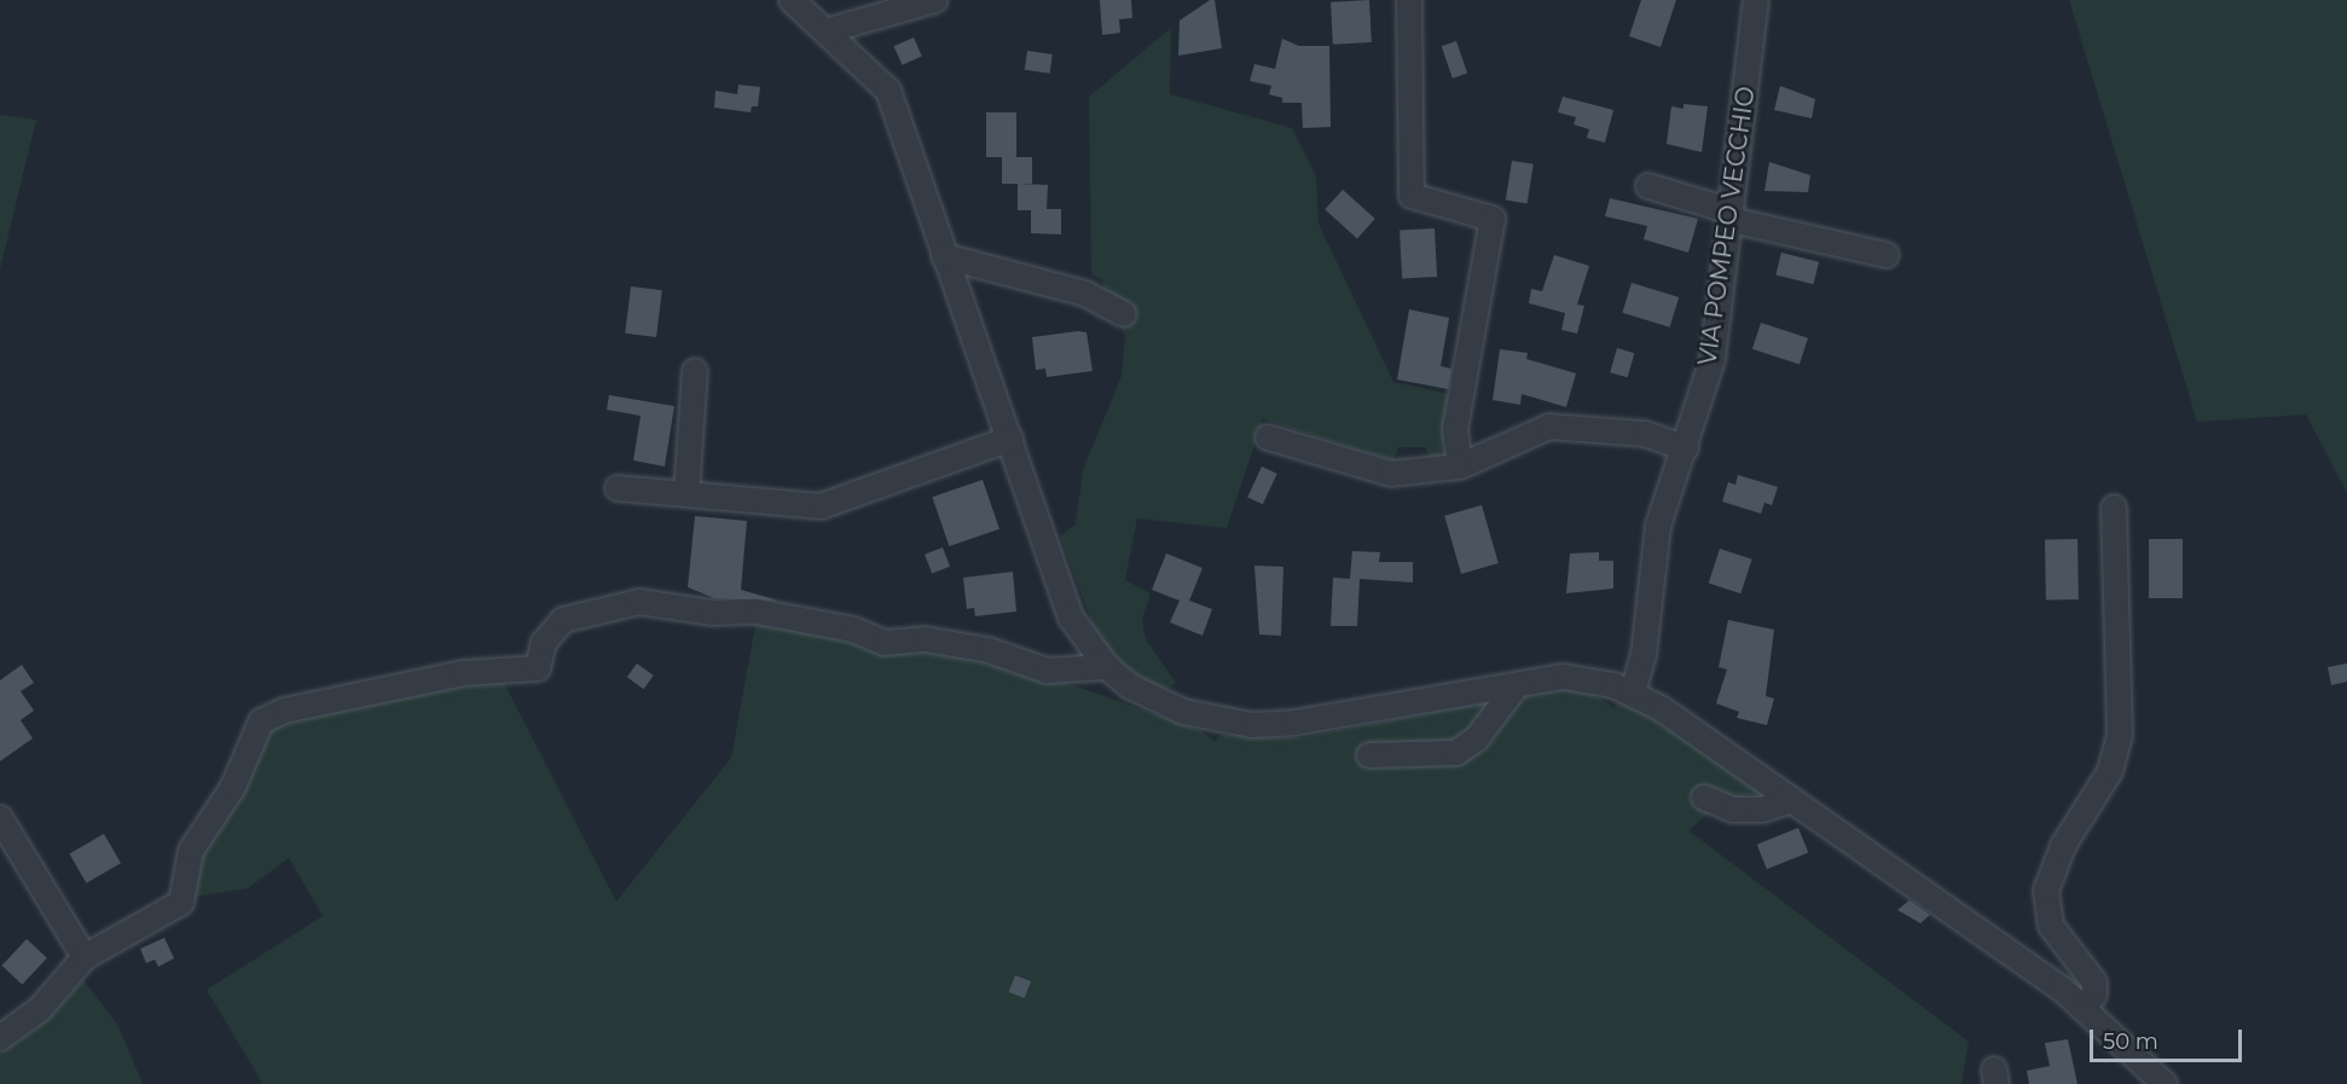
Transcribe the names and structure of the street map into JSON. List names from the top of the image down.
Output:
{
  "streets": {
    "street": ["VIA POMPEO VECCHIO"]
  },
  "scale_bar": "50 m"
}
